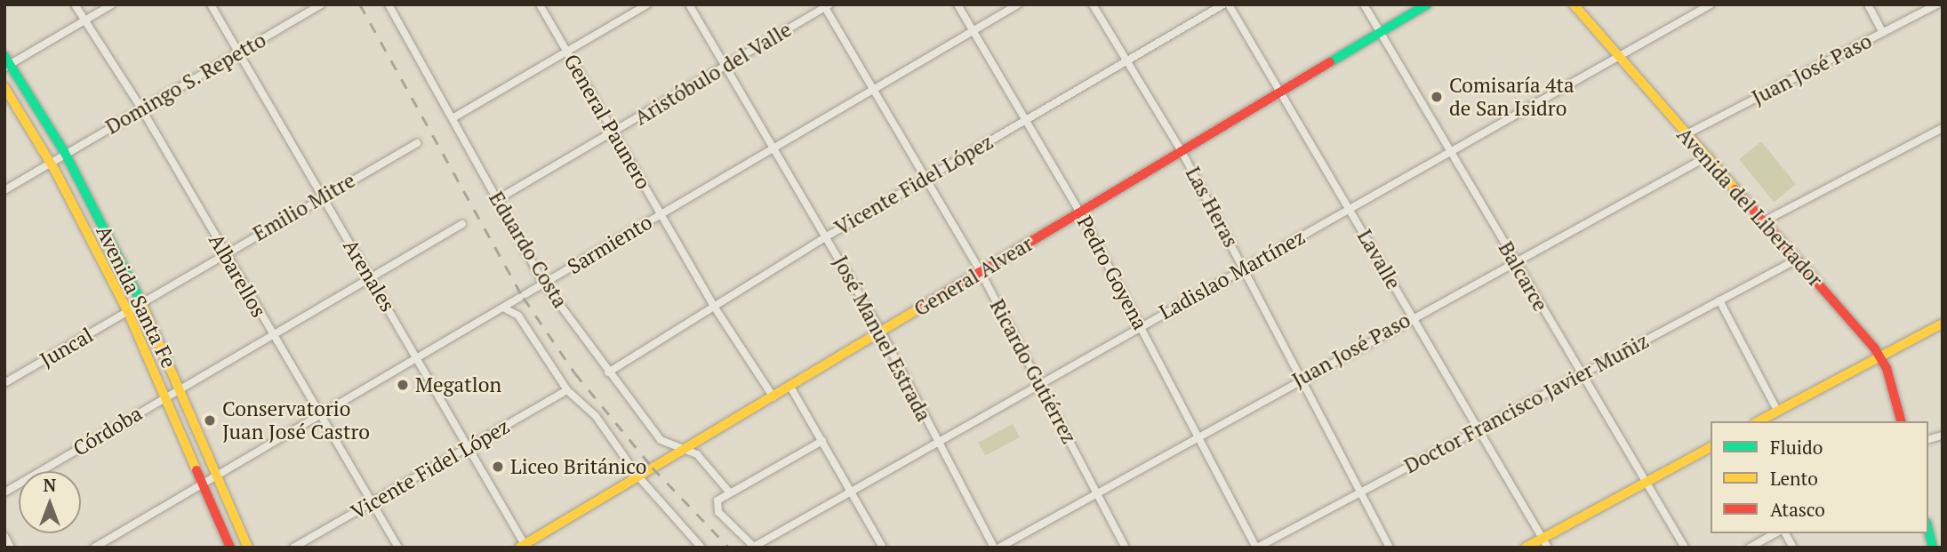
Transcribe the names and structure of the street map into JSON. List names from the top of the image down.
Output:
{
  "streets": {
    "main road": ["Avenida del Libertador", "General Alvear", "Avenida Santa Fe"],
    "street": [
      "Juan José Paso",
      "Aristóbulo del Valle",
      "Domingo S. Repetto",
      "General Paunero",
      "Vicente Fidel López",
      "Emilio Mitre",
      "Las Heras",
      "Sarmiento",
      "Eduardo Costa",
      "Lavalle",
      "Pedro Goyena",
      "Ladislao Martínez",
      "Albarellos",
      "Arenales",
      "Balcarce",
      "José Manuel Estrada",
      "Juncal",
      "Ricardo Gutiérrez",
      "Doctor Francisco Javier Muñiz",
      "Córdoba"
    ]
  },
  "crossings": [
    ["Juan José Paso", "Las Heras"],
    ["Juan José Paso", "Avenida del Libertador"],
    ["Juan José Paso", "Lavalle"],
    ["Juan José Paso", "Pedro Goyena"],
    ["Juan José Paso", "Balcarce"],
    ["Juan José Paso", "Ricardo Gutiérrez"],
    ["Aristóbulo del Valle", "General Paunero"],
    ["Aristóbulo del Valle", "Eduardo Costa"],
    ["Aristóbulo del Valle", "José Manuel Estrada"],
    ["Aristóbulo del Valle", "Ricardo Gutiérrez"],
    ["Domingo S. Repetto", "Albarellos"],
    ["Domingo S. Repetto", "Arenales"],
    ["Domingo S. Repetto", "Avenida Santa Fe"],
    ["General Paunero", "Vicente Fidel López"],
    ["General Paunero", "Sarmiento"],
    ["General Paunero", "General Alvear"],
    ["Vicente Fidel López", "Las Heras"],
    ["Vicente Fidel López", "Eduardo Costa"],
    ["Vicente Fidel López", "Pedro Goyena"],
    ["Vicente Fidel López", "Albarellos"],
    ["Vicente Fidel López", "Arenales"],
    ["Vicente Fidel López", "José Manuel Estrada"],
    ["Vicente Fidel López", "Ricardo Gutiérrez"],
    ["Emilio Mitre", "Albarellos"],
    ["Emilio Mitre", "Arenales"],
    ["Emilio Mitre", "Avenida Santa Fe"],
    ["Emilio Mitre", "Juncal"],
    ["Las Heras", "Ladislao Martínez"],
    ["Las Heras", "General Alvear"],
    ["Las Heras", "Doctor Francisco Javier Muñiz"],
    ["Avenida del Libertador", "Ladislao Martínez"],
    ["Avenida del Libertador", "Doctor Francisco Javier Muñiz"],
    ["Sarmiento", "Eduardo Costa"],
    ["Sarmiento", "Pedro Goyena"],
    ["Sarmiento", "Albarellos"],
    ["Sarmiento", "Arenales"],
    ["Sarmiento", "Avenida Santa Fe"],
    ["Sarmiento", "José Manuel Estrada"],
    ["Sarmiento", "Ricardo Gutiérrez"],
    ["Eduardo Costa", "General Alvear"],
    ["Lavalle", "Ladislao Martínez"],
    ["Lavalle", "General Alvear"],
    ["Lavalle", "Doctor Francisco Javier Muñiz"],
    ["Pedro Goyena", "Ladislao Martínez"],
    ["Pedro Goyena", "General Alvear"],
    ["Pedro Goyena", "Doctor Francisco Javier Muñiz"],
    ["Ladislao Martínez", "Balcarce"],
    ["Ladislao Martínez", "José Manuel Estrada"],
    ["Ladislao Martínez", "Ricardo Gutiérrez"],
    ["Arenales", "General Alvear"],
    ["General Alvear", "Balcarce"],
    ["General Alvear", "José Manuel Estrada"],
    ["General Alvear", "Ricardo Gutiérrez"],
    ["Balcarce", "Doctor Francisco Javier Muñiz"],
    ["Avenida Santa Fe", "Juncal"],
    ["Avenida Santa Fe", "Córdoba"]
  ],
  "places": [
    "Comisaría 4ta de San Isidro",
    "Megatlon",
    "Conservatorio Juan José Castro",
    "Liceo Británico"
  ],
  "legend": ["Fluido", "Lento", "Atasco"],
  "north": "top"
}
